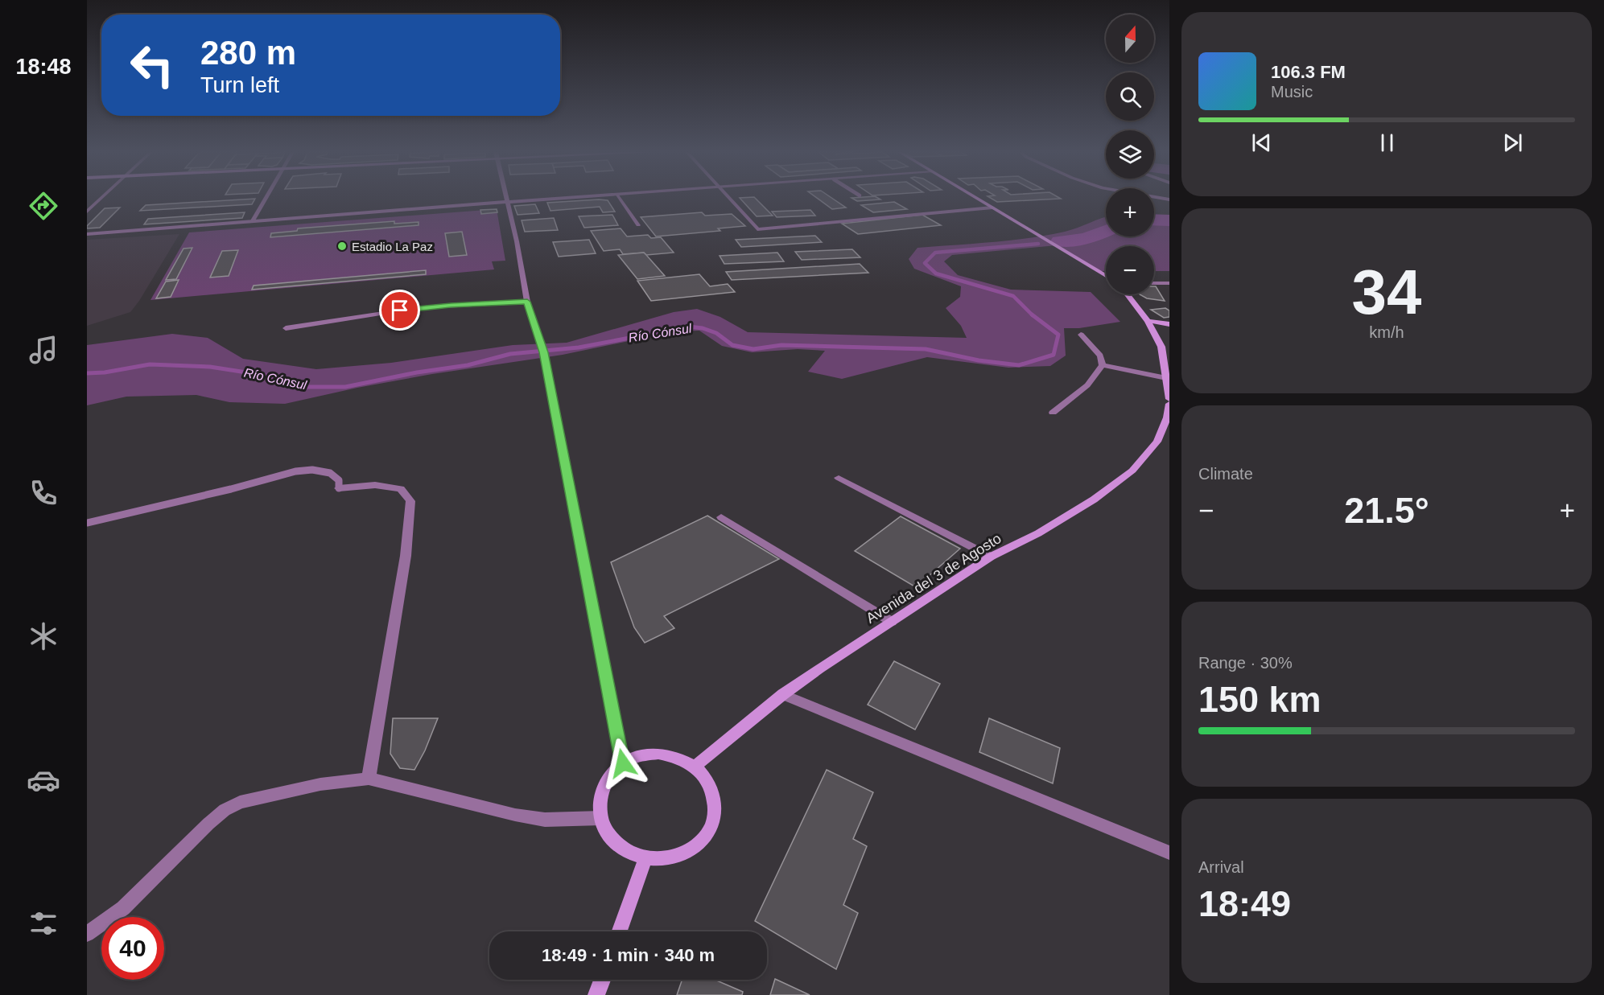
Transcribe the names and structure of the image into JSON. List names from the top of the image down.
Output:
{
  "streets": {
    "main road": ["Avenida del 3 de Agosto"]
  },
  "water": ["Río Cónsul"],
  "places": ["Estadio La Paz"],
  "north": "top",
  "page": {
    "tabs": "18:48",
    "map_buttons": ["+", "−"],
    "turn": ["280 m", "Turn left"],
    "song": ["106.3 FM", "Music"],
    "tile": [
      ["34", "km/h"],
      "Climate",
      ["Range · 30%", "150 km"],
      ["Arrival", "18:49"]
    ],
    "heat": ["−", "21.5°", "+"],
    "limit": "40",
    "trip": "18:49 · 1 min · 340 m"
  }
}
